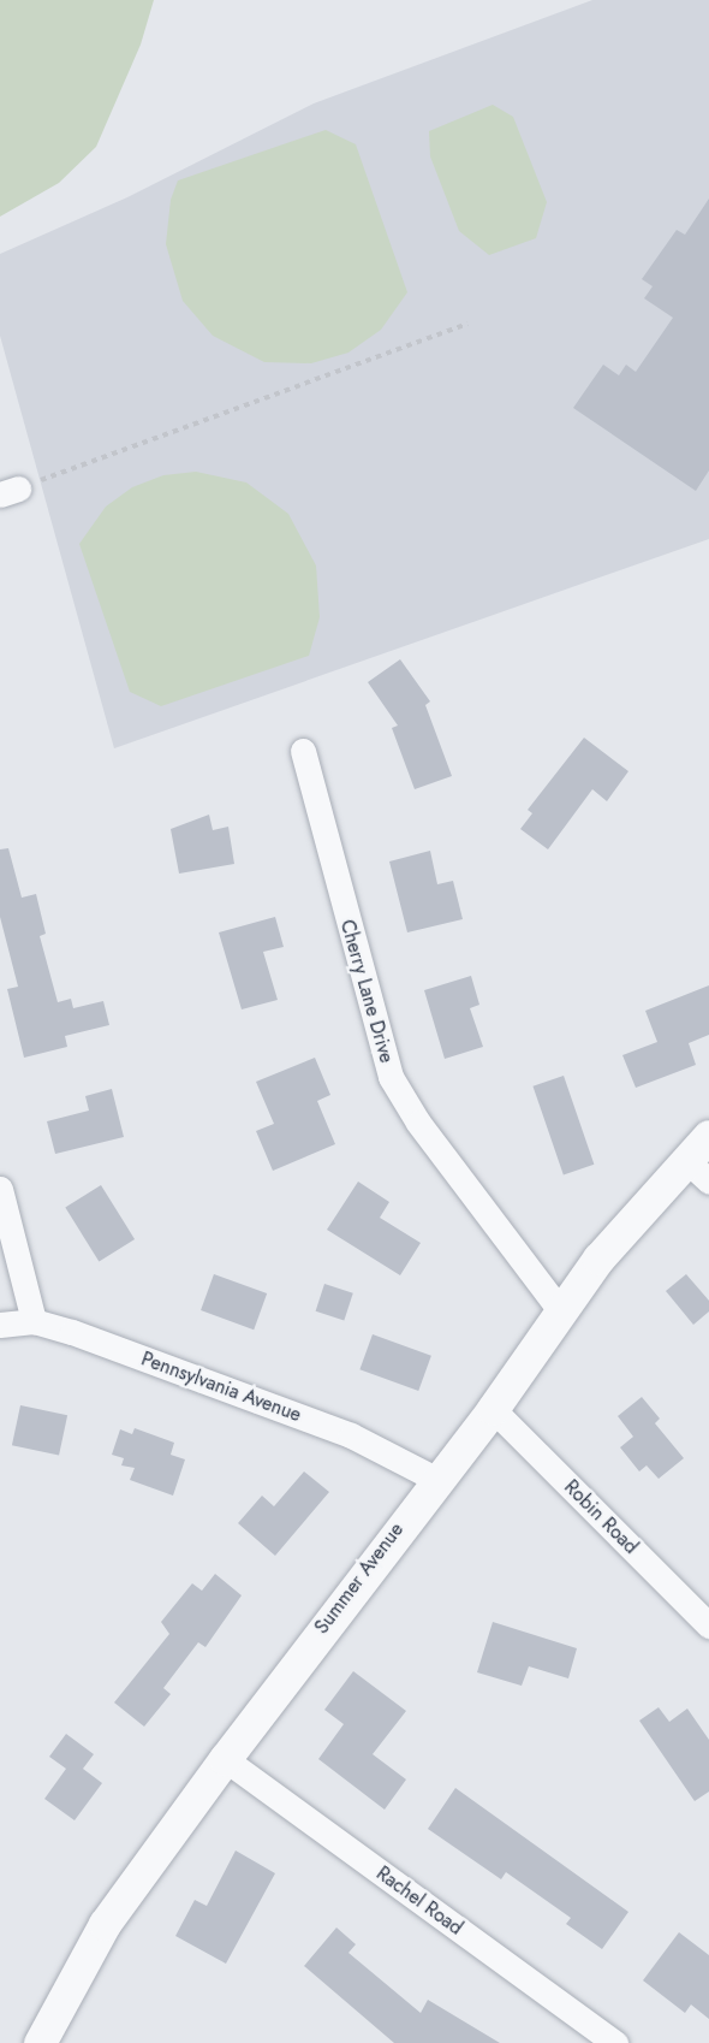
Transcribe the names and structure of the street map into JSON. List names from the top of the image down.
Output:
{
  "streets": {
    "street": [
      "Cherry Lane Drive",
      "Pennsylvania Avenue",
      "Robin Road",
      "Summer Avenue",
      "Rachel Road"
    ]
  },
  "crossings": [
    ["Cherry Lane Drive", "Summer Avenue"],
    ["Pennsylvania Avenue", "Summer Avenue"],
    ["Robin Road", "Summer Avenue"],
    ["Summer Avenue", "Rachel Road"]
  ]
}
